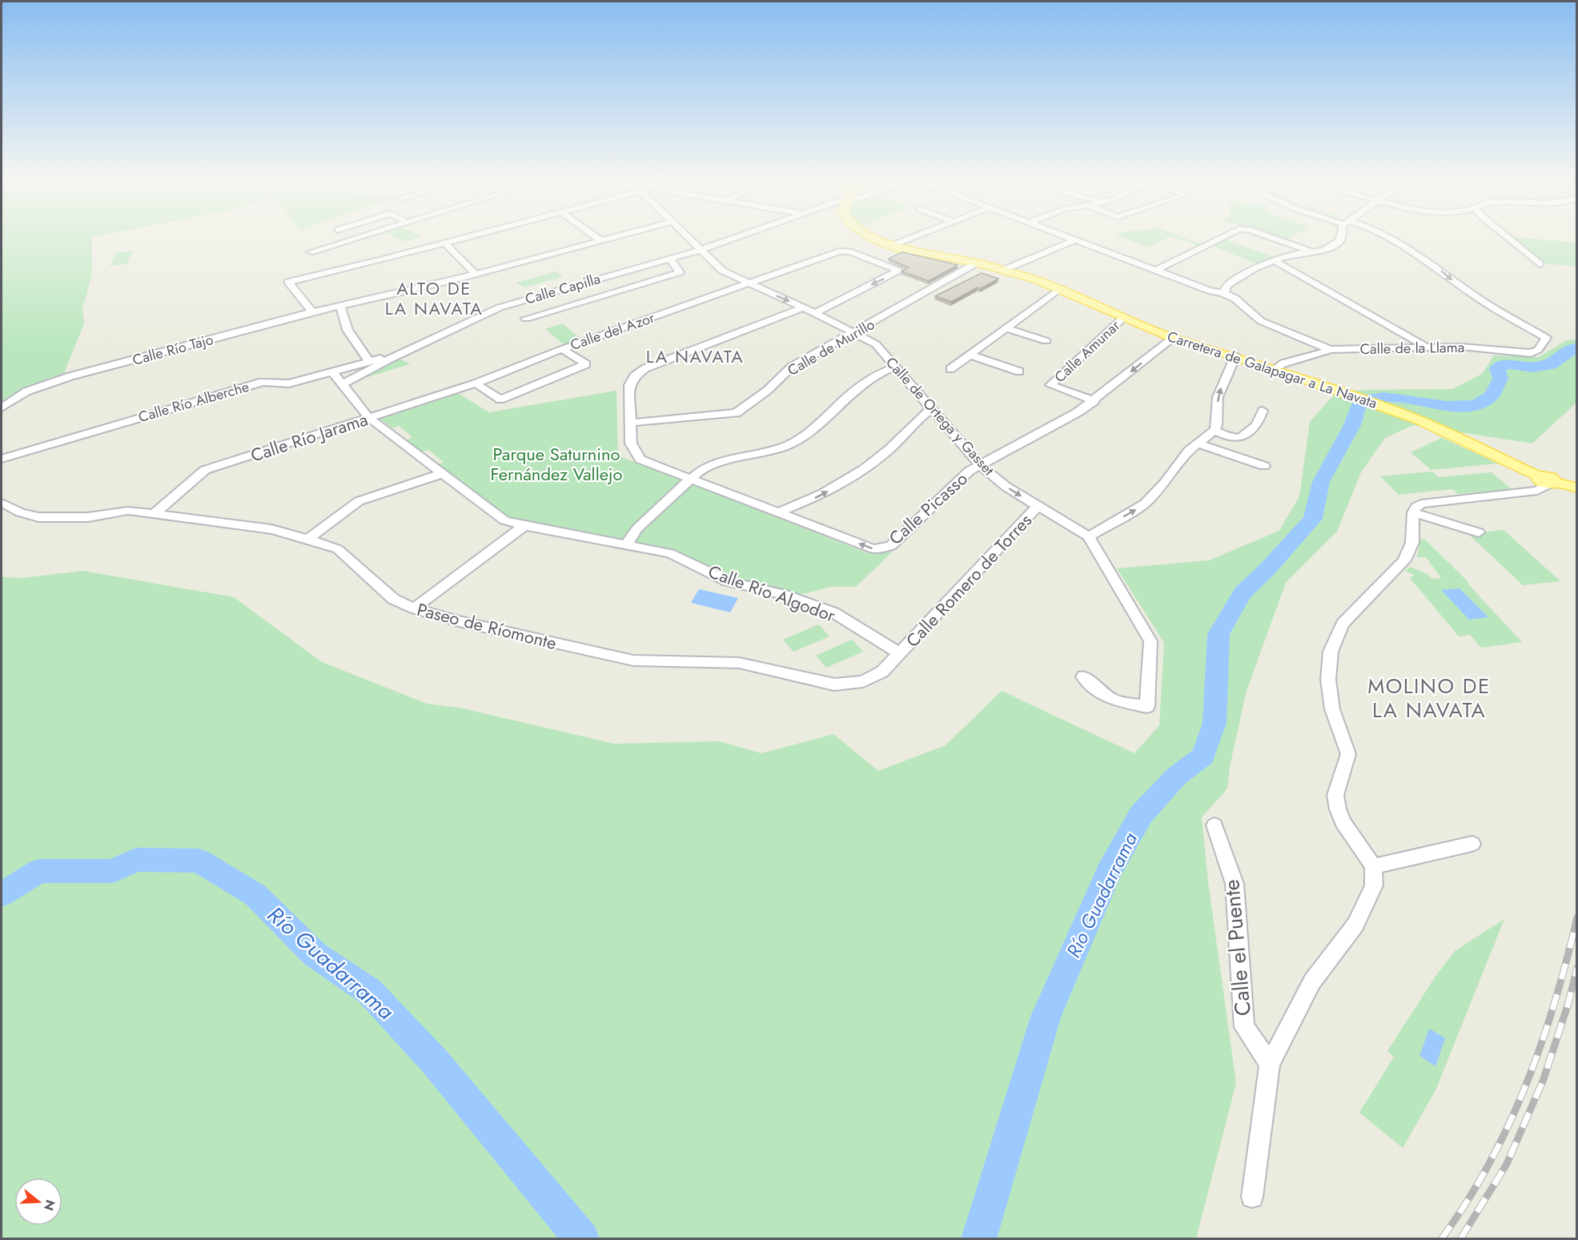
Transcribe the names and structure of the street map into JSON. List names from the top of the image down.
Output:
{
  "streets": {
    "main road": ["Carretera de Galapagar a La Navata"],
    "street": [
      "Calle Capilla",
      "Calle del Azor",
      "Calle de Murillo",
      "Calle de la Llama",
      "Calle Río Tajo",
      "Calle Amunar",
      "Calle Río Alberche",
      "Calle de Ortega y Gasset",
      "Calle Río Jarama",
      "Calle Picasso",
      "Calle Romero de Torres",
      "Calle Río Algodor",
      "Paseo de Ríomonte",
      "Calle el Puente"
    ]
  },
  "crossings": [
    ["Calle Capilla", "Calle Río Alberche"],
    ["Calle Capilla", "Calle de Ortega y Gasset"],
    ["Calle Capilla", "Calle Río Algodor"],
    ["Calle del Azor", "Calle de Ortega y Gasset"],
    ["Calle del Azor", "Calle Río Jarama"],
    ["Calle de Murillo", "Carretera de Galapagar a La Navata"],
    ["Calle de Murillo", "Calle de Ortega y Gasset"],
    ["Calle de Murillo", "Calle Picasso"],
    ["Calle de la Llama", "Carretera de Galapagar a La Navata"],
    ["Calle Amunar", "Carretera de Galapagar a La Navata"],
    ["Calle Amunar", "Calle Picasso"],
    ["Carretera de Galapagar a La Navata", "Calle Picasso"],
    ["Calle Río Alberche", "Calle Río Algodor"],
    ["Calle de Ortega y Gasset", "Calle Picasso"],
    ["Calle de Ortega y Gasset", "Calle Romero de Torres"],
    ["Calle Río Jarama", "Calle Río Algodor"],
    ["Calle Río Jarama", "Paseo de Ríomonte"],
    ["Calle Romero de Torres", "Calle Río Algodor"],
    ["Calle Romero de Torres", "Paseo de Ríomonte"],
    ["Calle Río Algodor", "Paseo de Ríomonte"]
  ],
  "districts": ["ALTO DE LA NAVATA", "LA NAVATA", "MOLINO DE LA NAVATA"],
  "water": ["Río Guadarrama"],
  "parks": ["Parque Saturnino Fernández Vallejo"],
  "north": "right"
}
